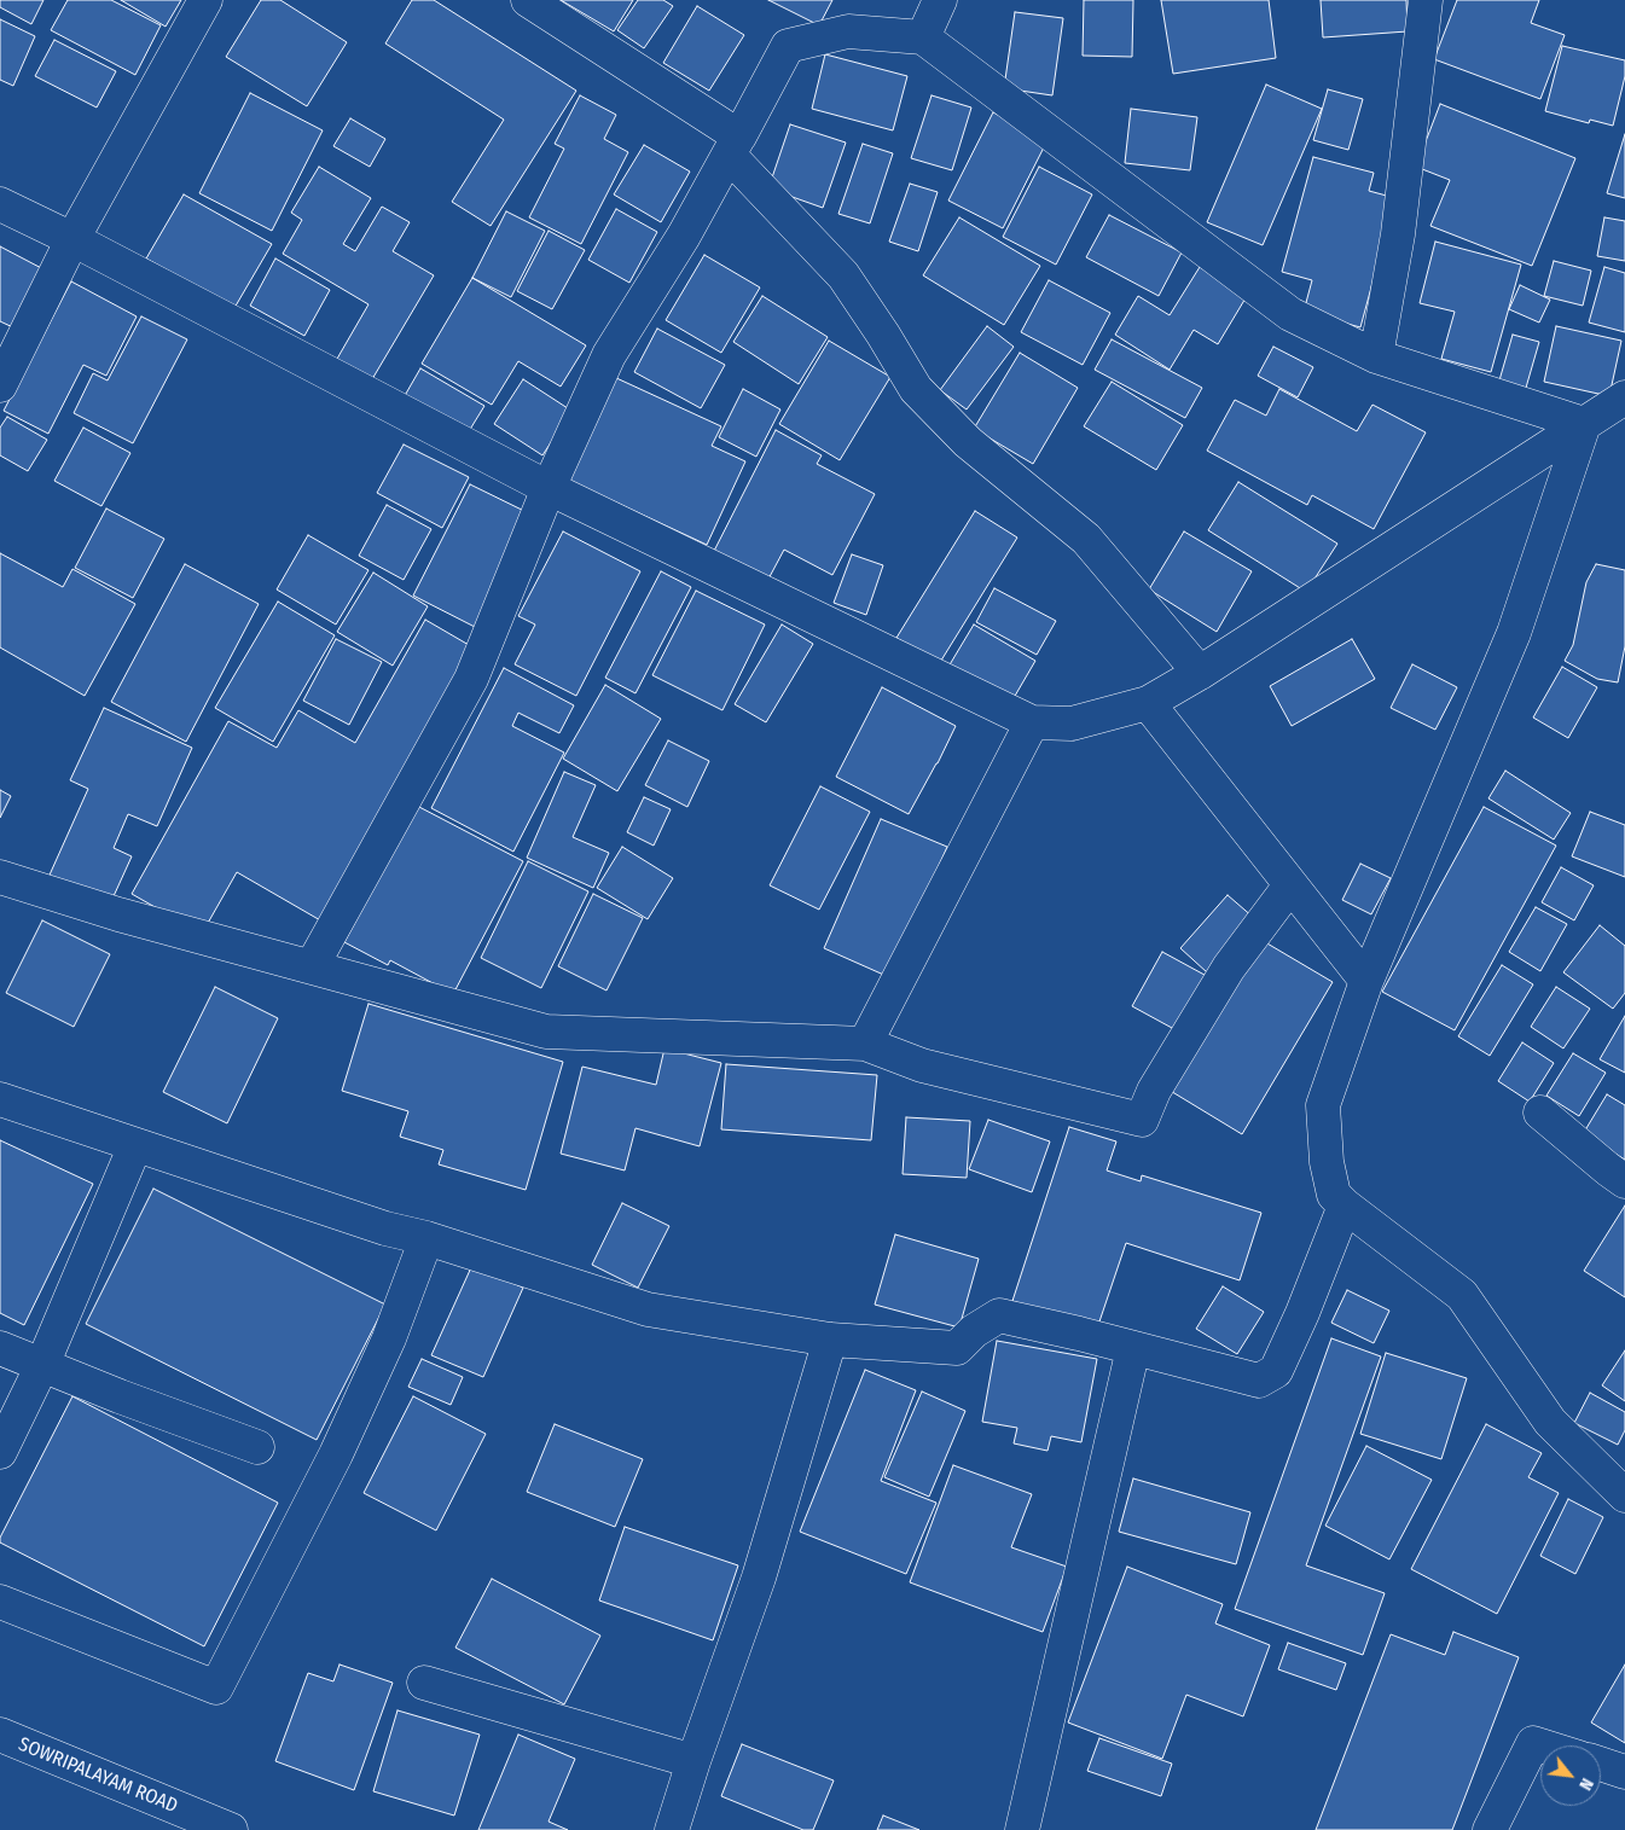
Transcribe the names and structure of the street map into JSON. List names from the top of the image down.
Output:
{
  "streets": {
    "street": ["SOWRIPALAYAM ROAD"]
  },
  "north": "bottom right"
}
